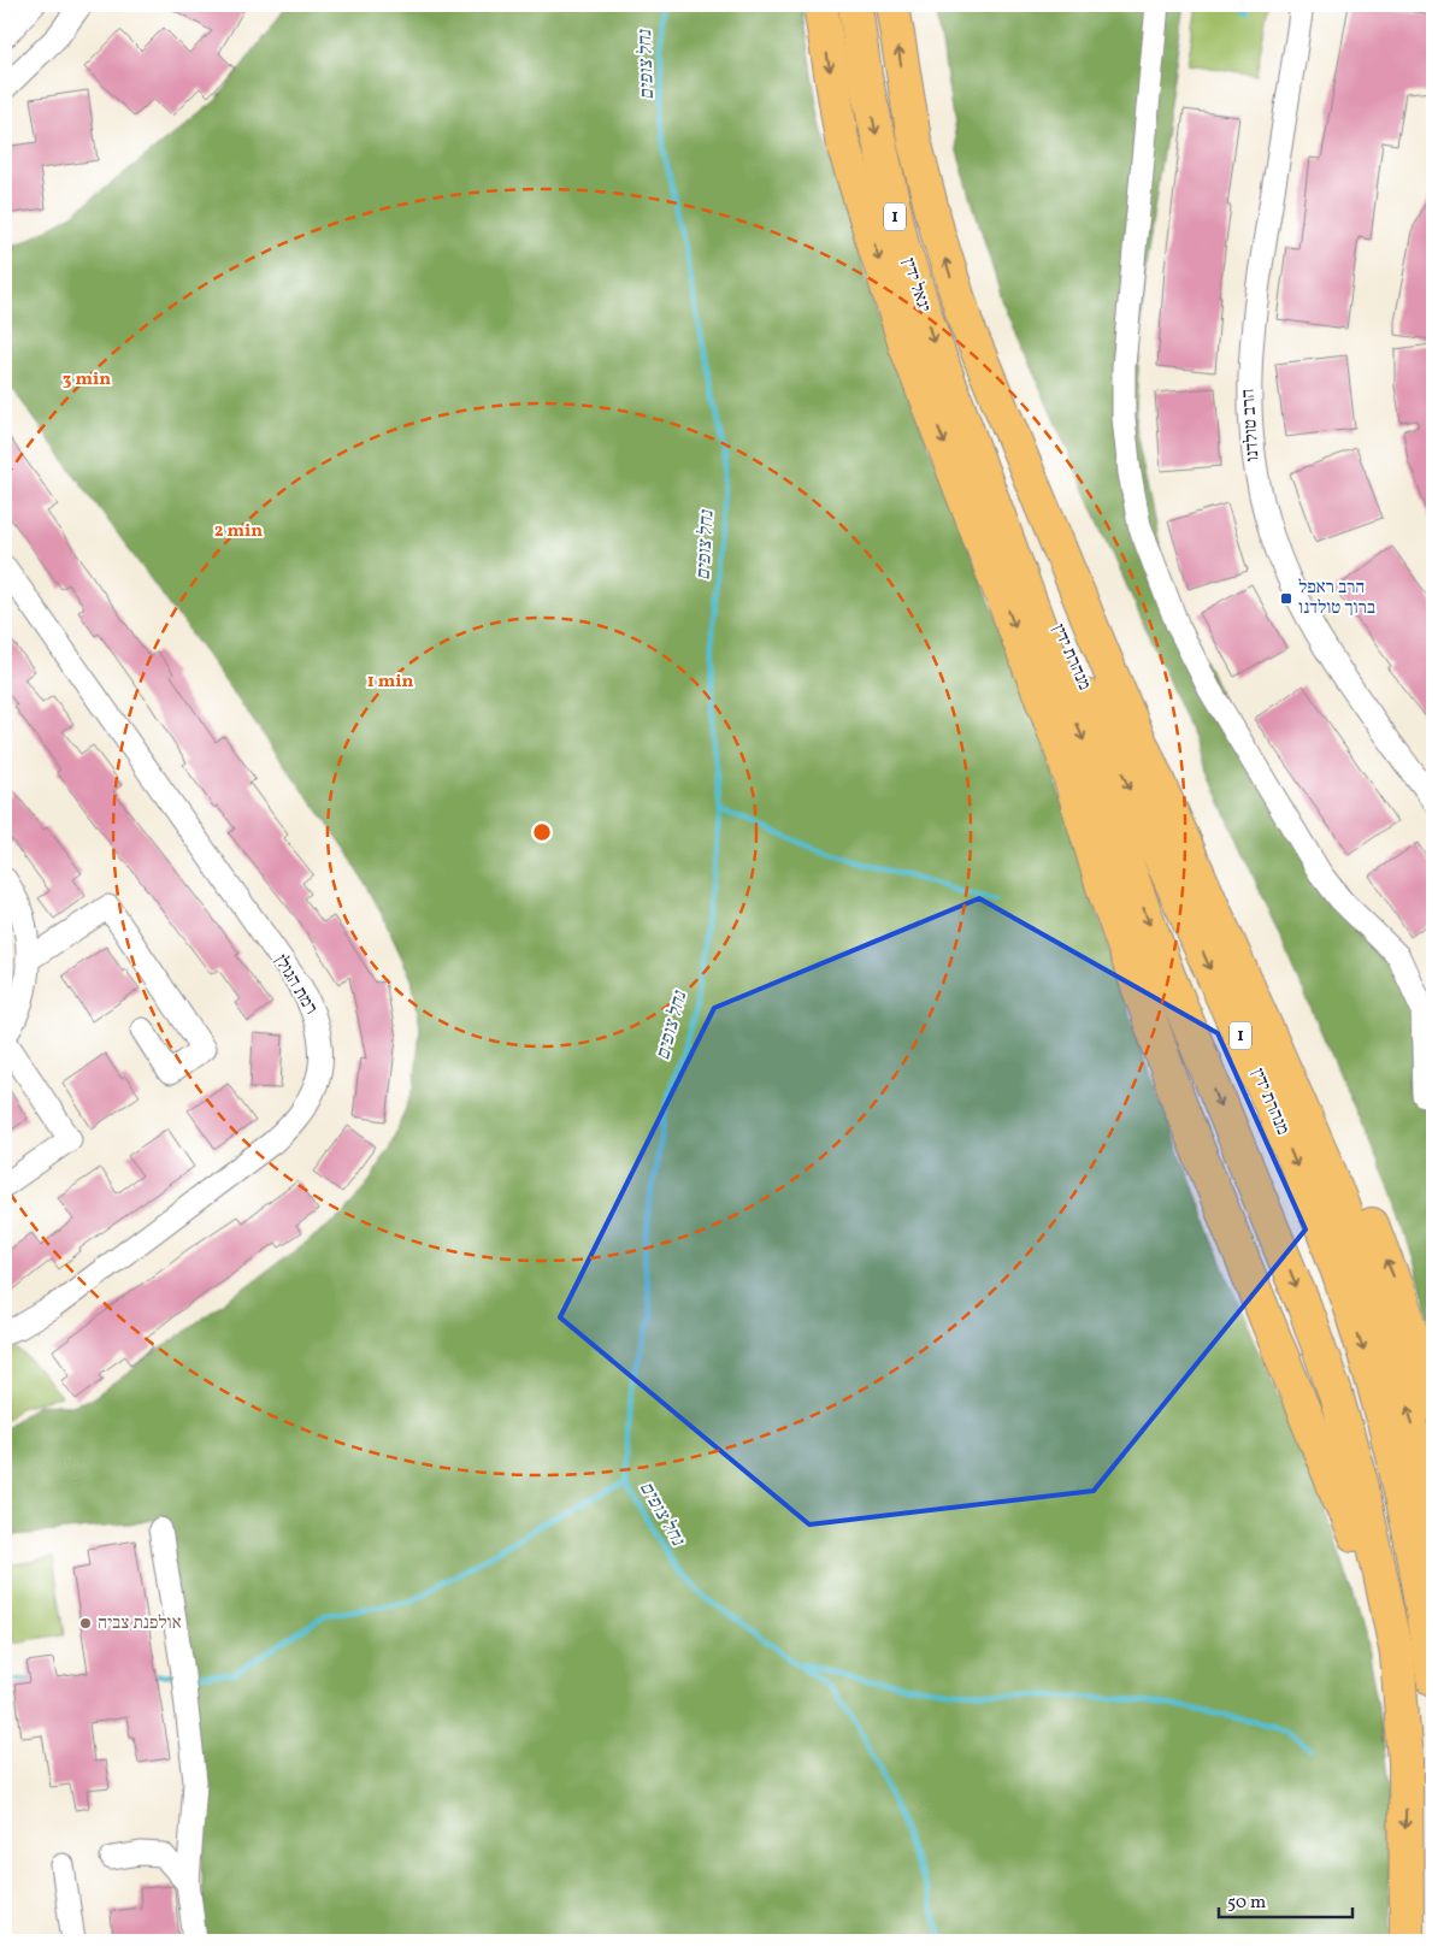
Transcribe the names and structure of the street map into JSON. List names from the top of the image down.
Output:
{
  "streets": {
    "highway": ["1", "יגאל ידין", "מנהרת ידין"],
    "street": ["הרב טולדנו", "רמת הגולן"]
  },
  "crossings": [
    ["יגאל ידין", "מנהרת ידין"]
  ],
  "water": ["נחל צופים"],
  "places": {
    "transit": ["הרב ראפל ברוך טולדנו"],
    "other": ["אולפנת צביה"]
  },
  "scale_bar": "50 m",
  "rings": ["3 min", "2 min", "1 min"]
}
